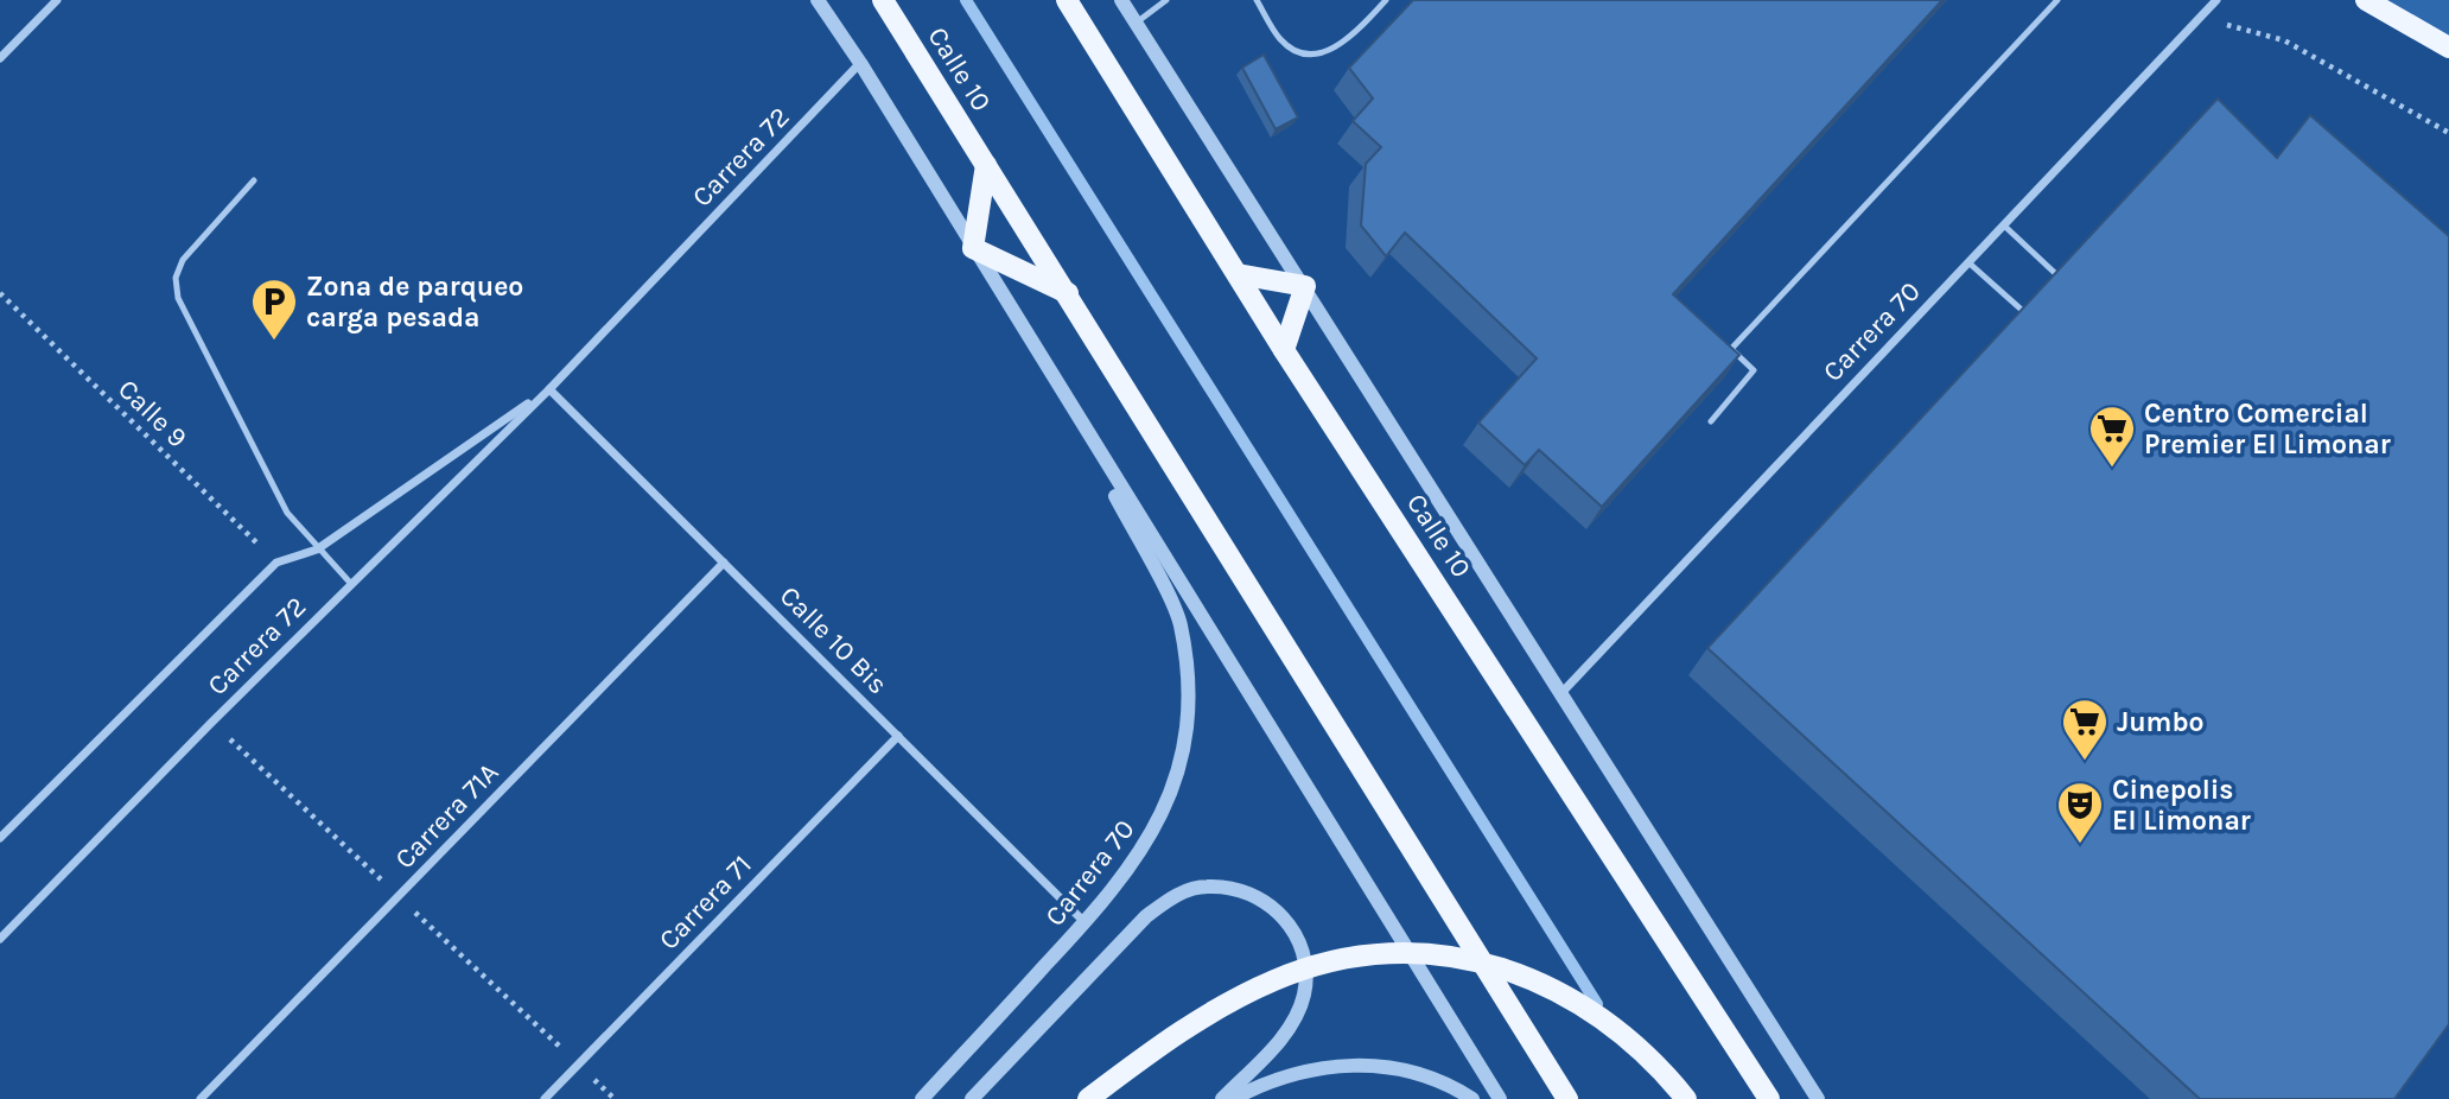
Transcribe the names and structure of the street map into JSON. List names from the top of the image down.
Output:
{
  "streets": {
    "main road": ["Calle 10"],
    "street": [
      "Carrera 72",
      "Carrera 70",
      "Calle 10 Bis",
      "Carrera 71A",
      "Carrera 71"
    ],
    "path": ["Calle 9"]
  },
  "crossings": [
    ["Calle 10", "Carrera 70"],
    ["Carrera 72", "Calle 9"],
    ["Carrera 72", "Calle 10 Bis"],
    ["Carrera 70", "Calle 10 Bis"],
    ["Calle 10 Bis", "Carrera 71A"],
    ["Calle 10 Bis", "Carrera 71"]
  ],
  "places": {
    "parking": ["Zona de parqueo carga pesada"],
    "supermarket": ["Centro Comercial Premier El Limonar", "Jumbo"],
    "theatre": ["Cinepolis El Limonar"]
  }
}
